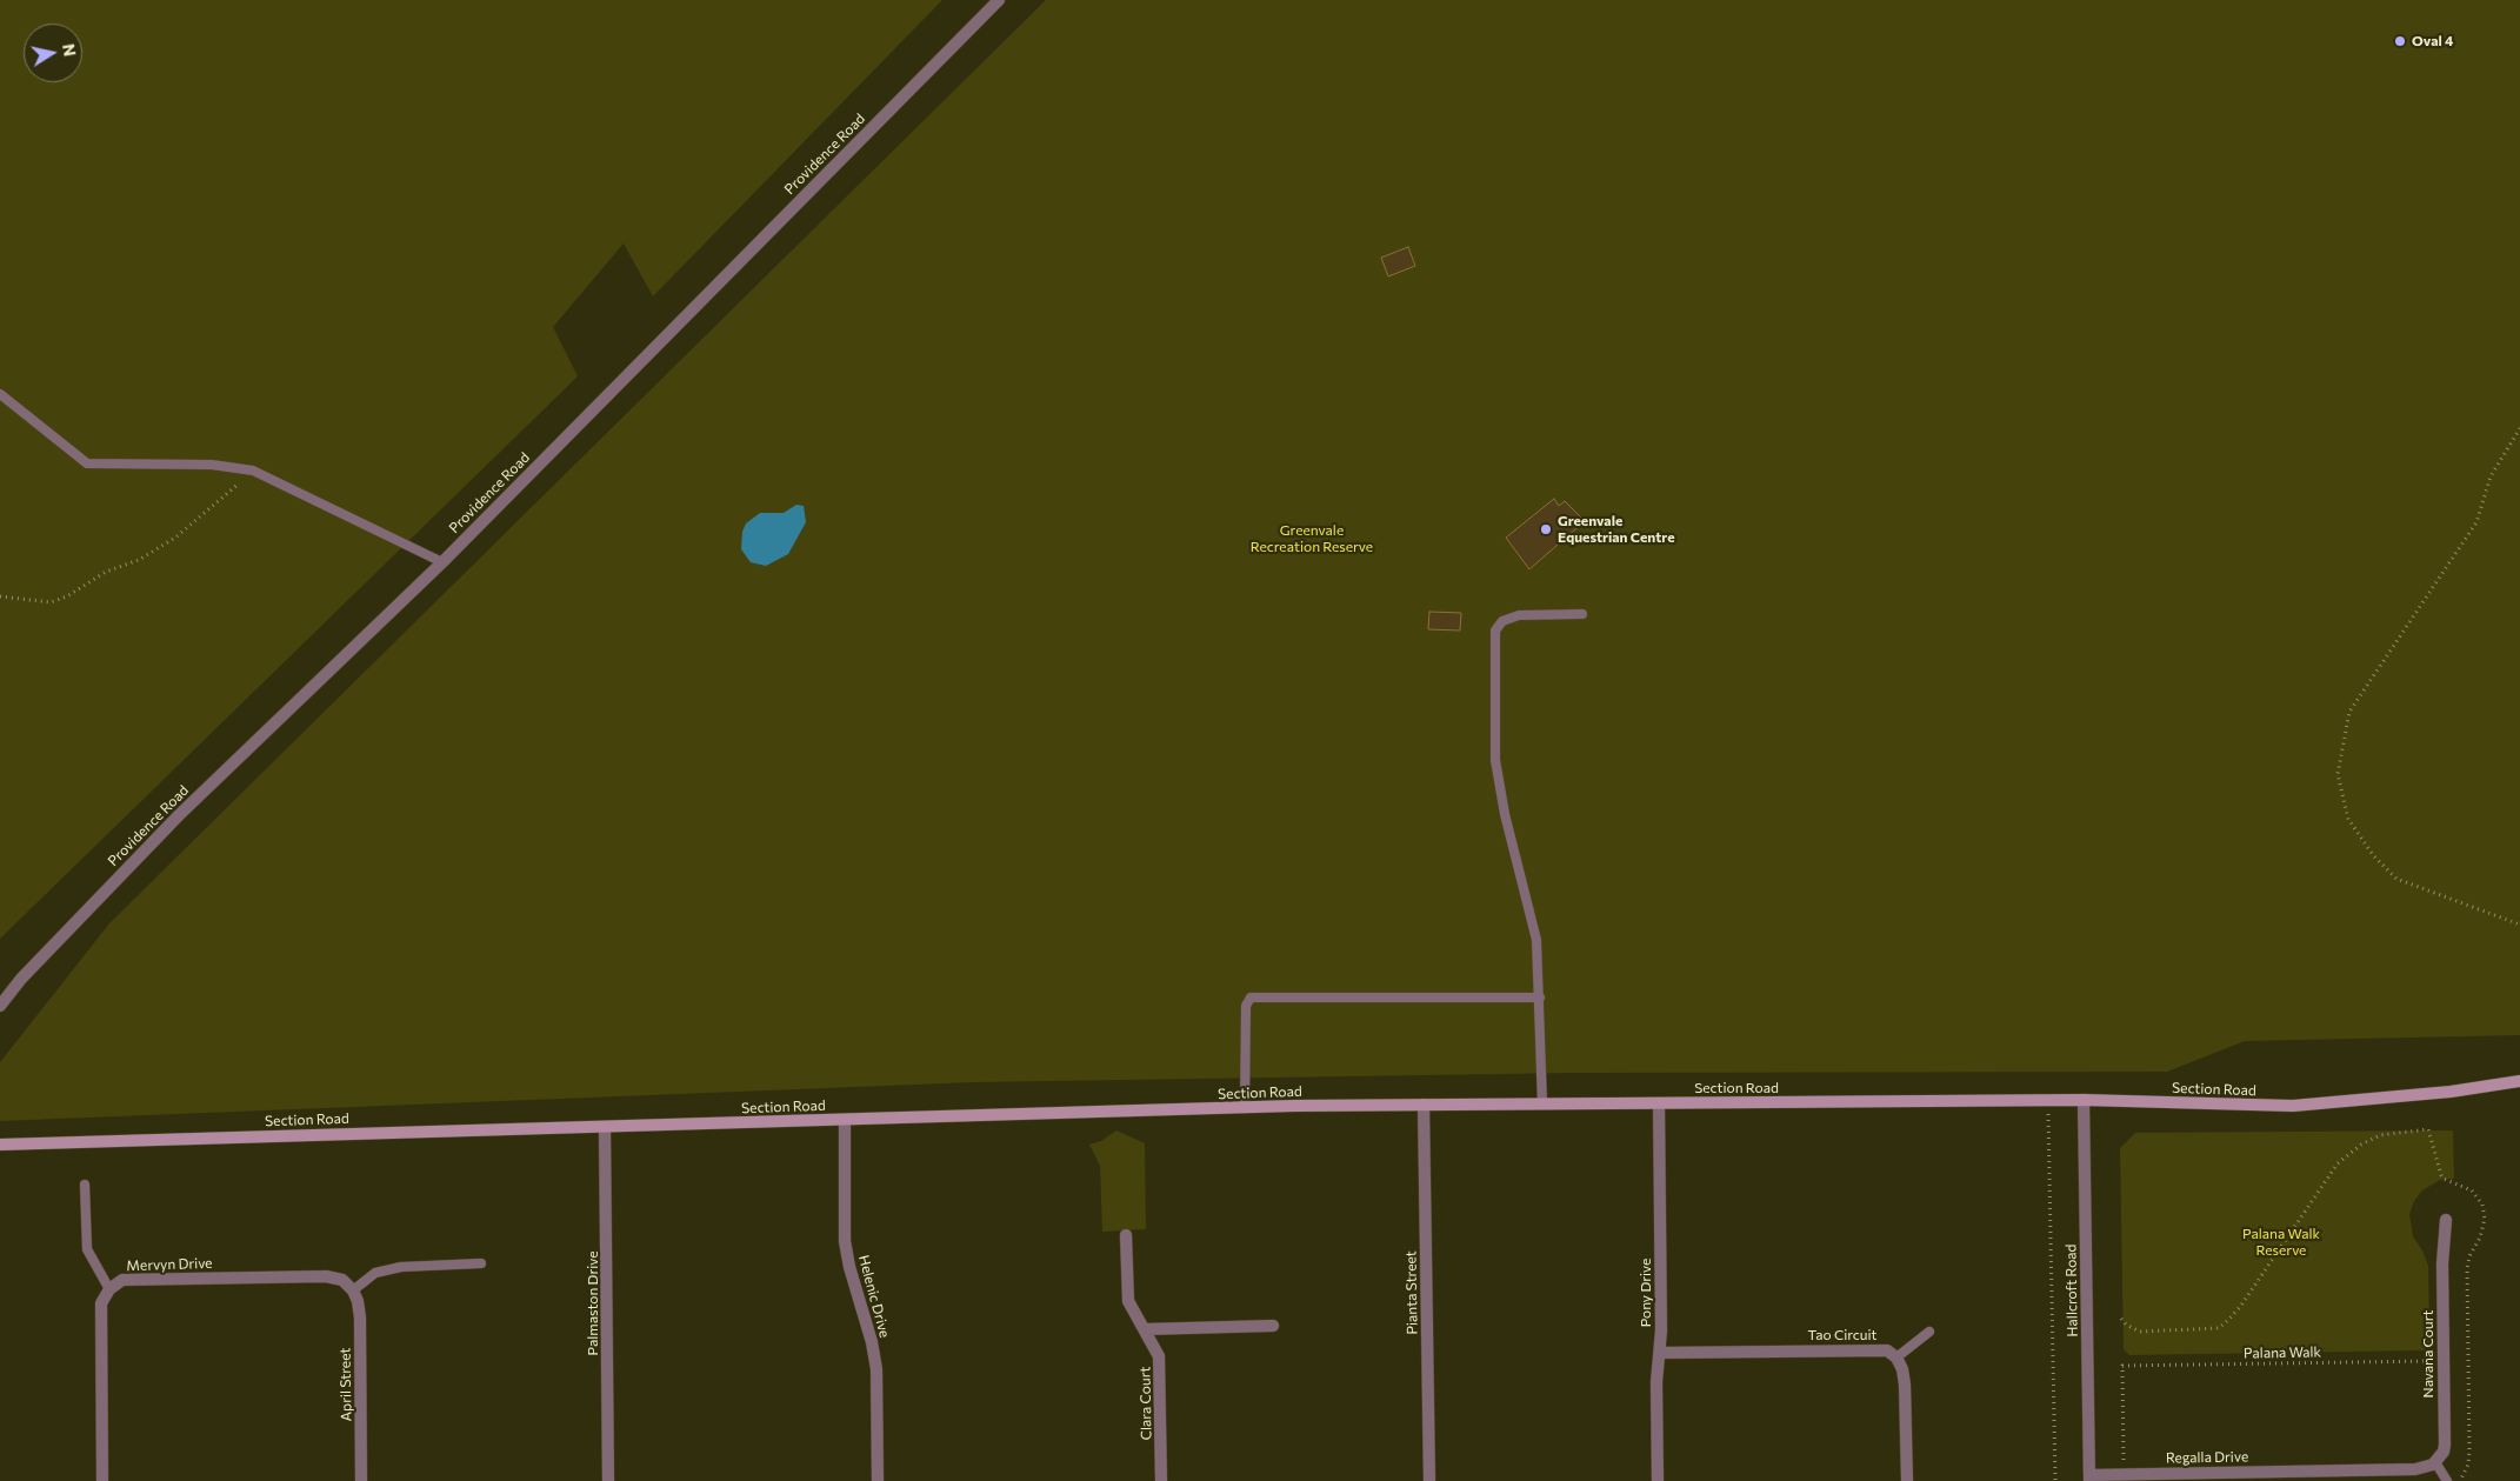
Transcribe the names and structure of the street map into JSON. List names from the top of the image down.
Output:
{
  "streets": {
    "street": [
      "Providence Road",
      "Section Road",
      "Mervyn Drive",
      "Hallcroft Road",
      "Pianta Street",
      "Pony Drive",
      "Helenic Drive",
      "Palmaston Drive",
      "Tao Circuit",
      "Navana Court",
      "April Street",
      "Clara Court",
      "Regalla Drive"
    ],
    "path": ["Palana Walk"]
  },
  "crossings": [
    ["Section Road", "Hallcroft Road"],
    ["Section Road", "Pianta Street"],
    ["Section Road", "Pony Drive"],
    ["Section Road", "Helenic Drive"],
    ["Section Road", "Palmaston Drive"],
    ["Mervyn Drive", "April Street"],
    ["Hallcroft Road", "Regalla Drive"],
    ["Pony Drive", "Tao Circuit"],
    ["Palana Walk", "Navana Court"],
    ["Palana Walk", "Regalla Drive"],
    ["Navana Court", "Regalla Drive"]
  ],
  "parks": ["Greenvale Recreation Reserve", "Palana Walk Reserve"],
  "places": ["Oval 4", "Greenvale Equestrian Centre"],
  "north": "right"
}
